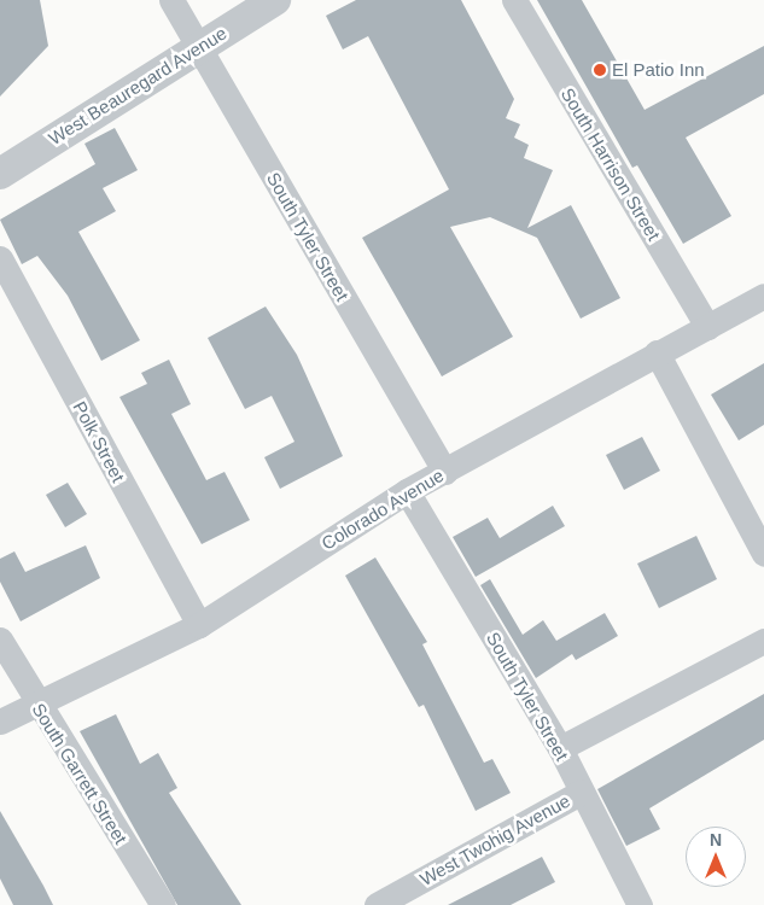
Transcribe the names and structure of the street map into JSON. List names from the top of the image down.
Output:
{
  "streets": {
    "street": [
      "West Beauregard Avenue",
      "South Harrison Street",
      "South Tyler Street",
      "Polk Street",
      "Colorado Avenue",
      "South Garrett Street",
      "West Twohig Avenue"
    ]
  },
  "crossings": [
    ["West Beauregard Avenue", "South Tyler Street"],
    ["South Harrison Street", "Colorado Avenue"],
    ["South Tyler Street", "Colorado Avenue"],
    ["South Tyler Street", "West Twohig Avenue"],
    ["Polk Street", "Colorado Avenue"],
    ["Colorado Avenue", "South Garrett Street"]
  ],
  "places": ["El Patio Inn"],
  "north": "top"
}
